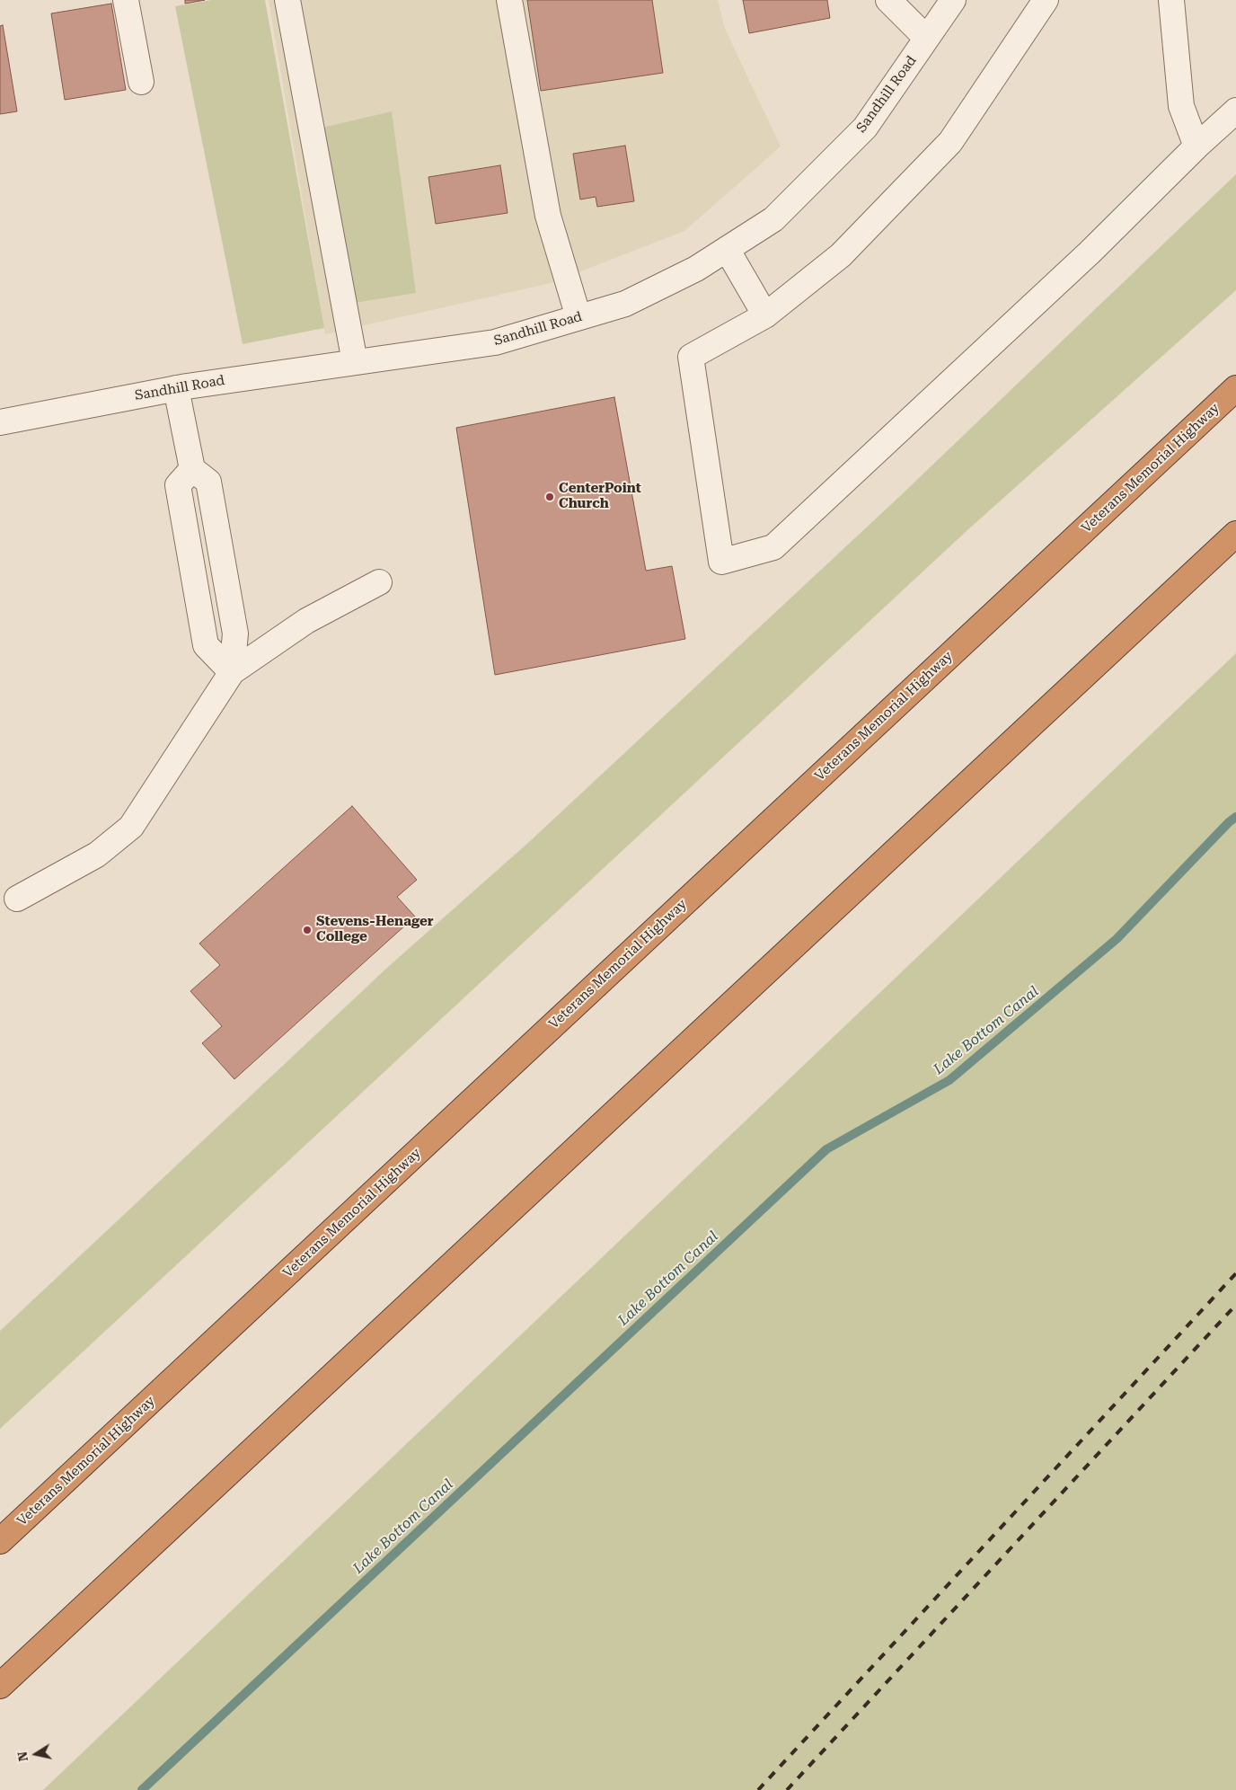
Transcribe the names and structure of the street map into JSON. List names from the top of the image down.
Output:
{
  "streets": {
    "highway": ["Veterans Memorial Highway"],
    "street": ["Sandhill Road"]
  },
  "water": ["Lake Bottom Canal"],
  "places": ["CenterPoint Church", "Stevens-Henager College"],
  "north": "left"
}
